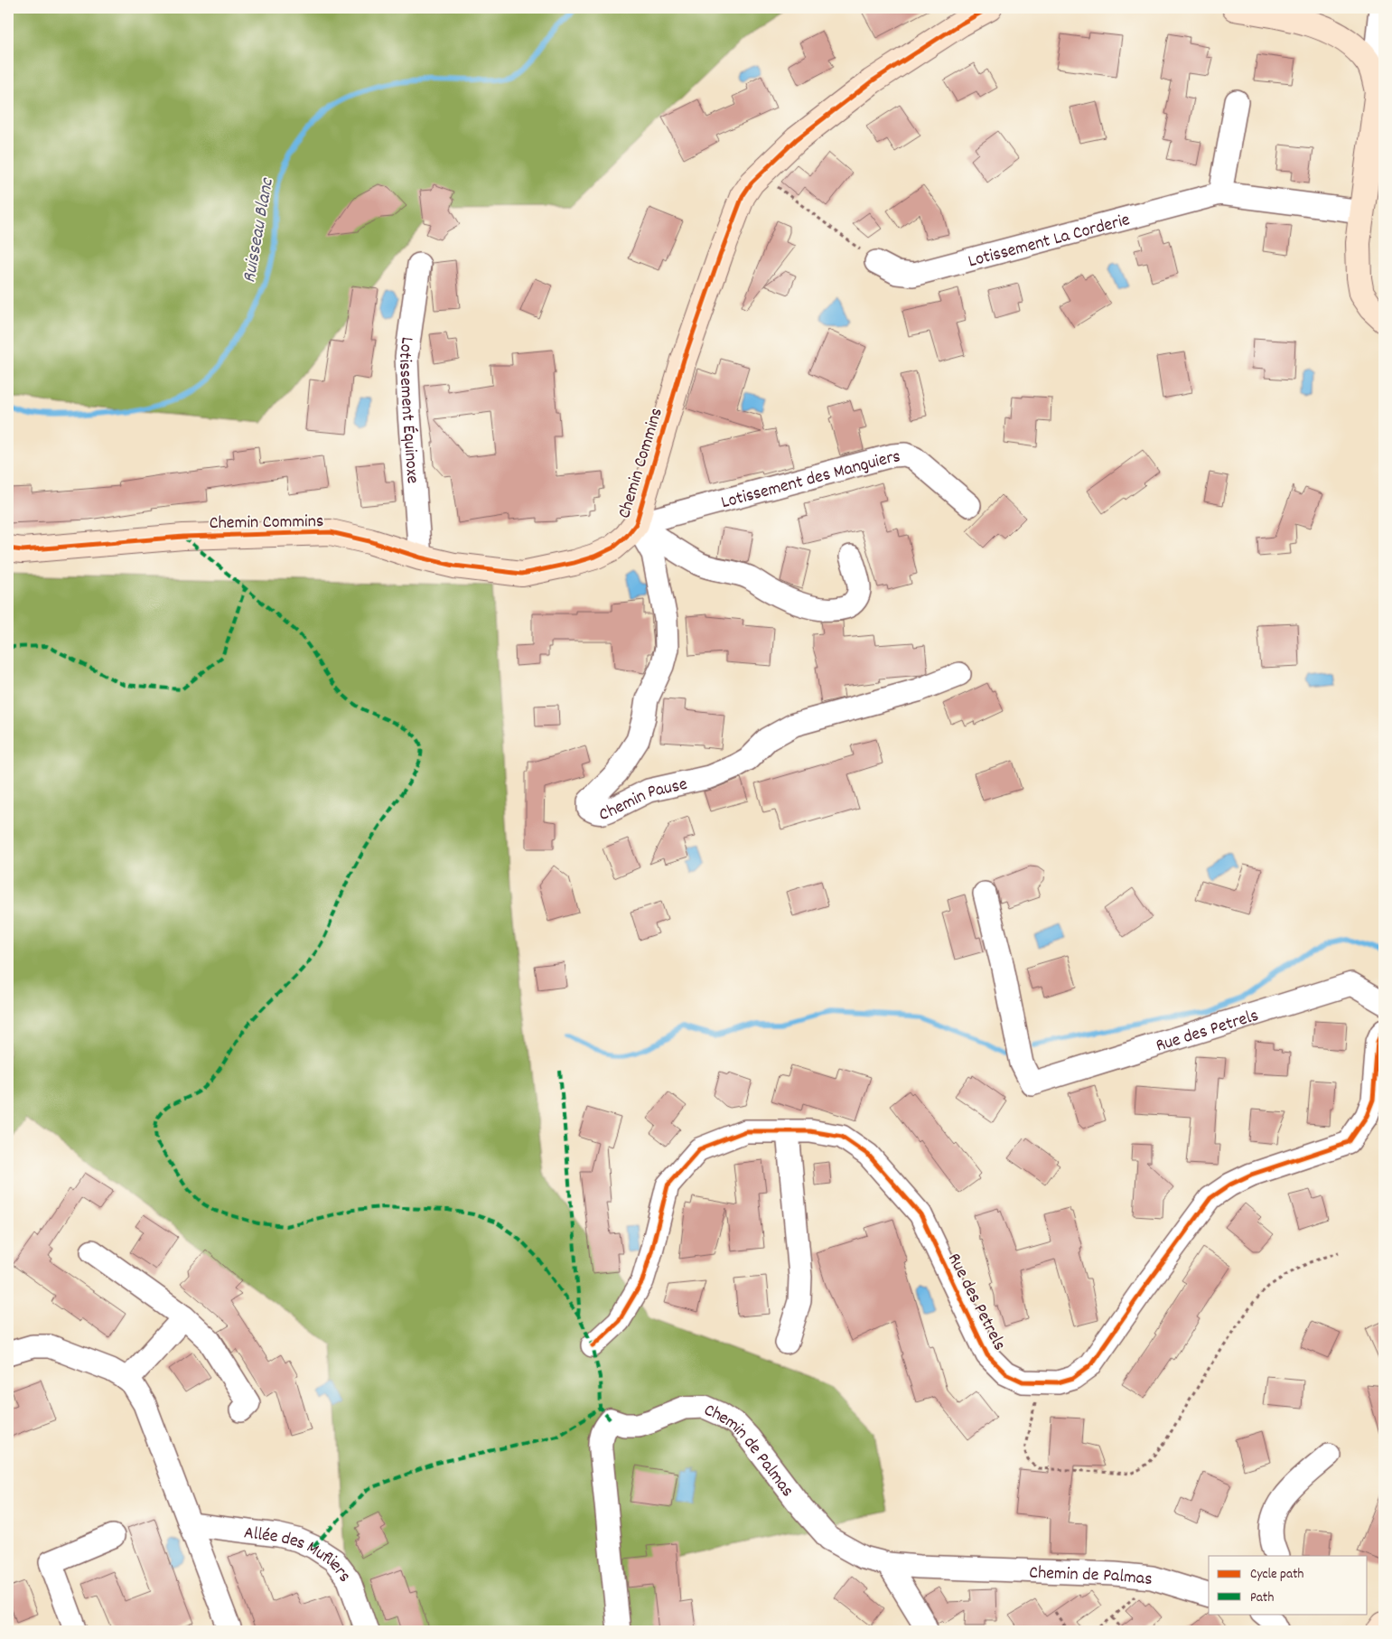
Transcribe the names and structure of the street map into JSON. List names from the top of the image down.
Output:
{
  "streets": {
    "street": [
      "Lotissement La Corderie",
      "Lotissement Équinoxe",
      "Chemin Commins",
      "Lotissement des Manguiers",
      "Chemin Pause",
      "Rue des Petrels",
      "Chemin de Palmas",
      "Allée des Mufliers"
    ]
  },
  "crossings": [
    ["Lotissement Équinoxe", "Chemin Commins"],
    ["Chemin Commins", "Lotissement des Manguiers"],
    ["Chemin Commins", "Chemin Pause"],
    ["Lotissement des Manguiers", "Chemin Pause"]
  ],
  "water": ["Ruisseau Blanc"],
  "legend": ["Cycle path", "Path"]
}
